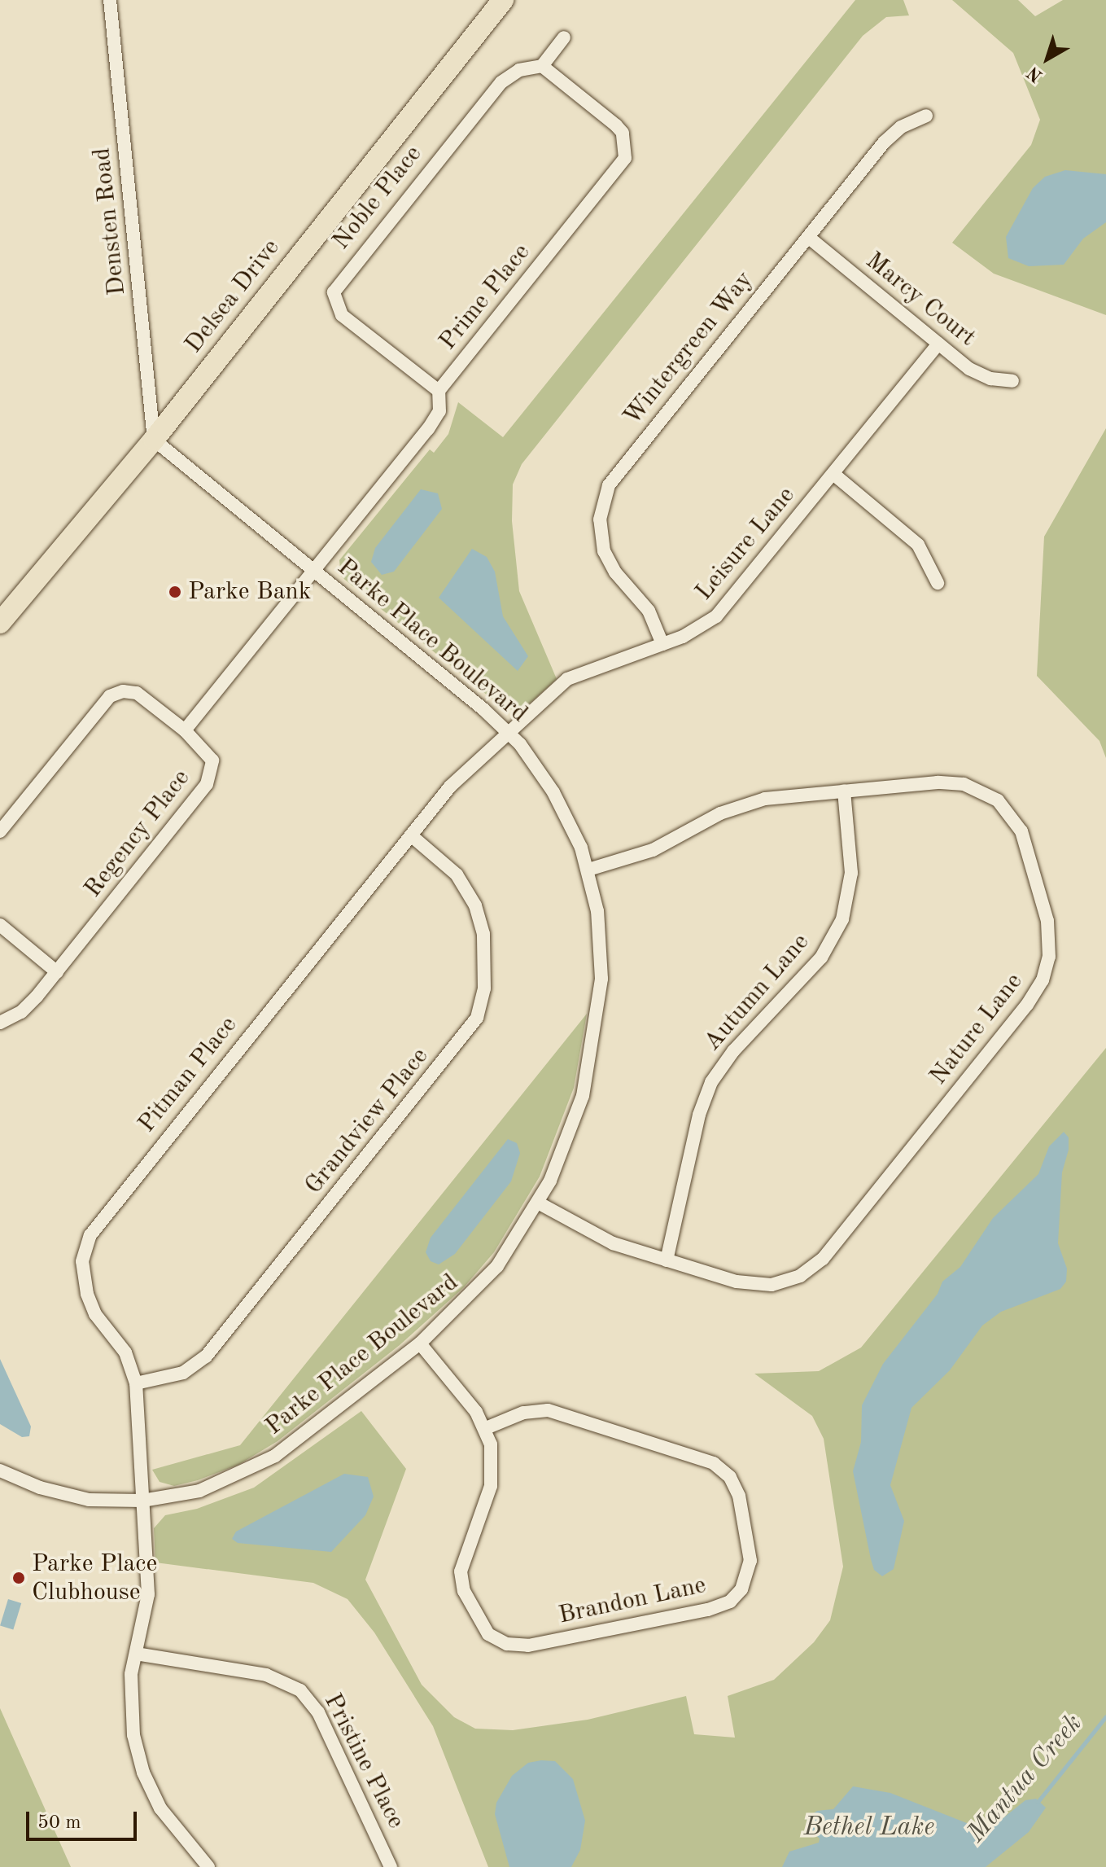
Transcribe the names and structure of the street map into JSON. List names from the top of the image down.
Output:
{
  "streets": {
    "main road": ["Delsea Drive"],
    "street": [
      "Noble Place",
      "Densten Road",
      "Prime Place",
      "Marcy Court",
      "Wintergreen Way",
      "Leisure Lane",
      "Parke Place Boulevard",
      "Regency Place",
      "Autumn Lane",
      "Nature Lane",
      "Pitman Place",
      "Grandview Place",
      "Brandon Lane",
      "Pristine Place"
    ]
  },
  "crossings": [
    ["Noble Place", "Prime Place"],
    ["Densten Road", "Delsea Drive"],
    ["Densten Road", "Parke Place Boulevard"],
    ["Delsea Drive", "Parke Place Boulevard"],
    ["Prime Place", "Parke Place Boulevard"],
    ["Prime Place", "Regency Place"],
    ["Marcy Court", "Wintergreen Way"],
    ["Marcy Court", "Leisure Lane"],
    ["Wintergreen Way", "Leisure Lane"],
    ["Leisure Lane", "Parke Place Boulevard"],
    ["Leisure Lane", "Pitman Place"],
    ["Parke Place Boulevard", "Regency Place"],
    ["Parke Place Boulevard", "Nature Lane"],
    ["Parke Place Boulevard", "Pitman Place"],
    ["Parke Place Boulevard", "Brandon Lane"],
    ["Autumn Lane", "Nature Lane"],
    ["Pitman Place", "Grandview Place"]
  ],
  "water": ["Mantua Creek", "Bethel Lake"],
  "places": ["Parke Bank", "Parke Place Clubhouse"],
  "scale_bar": "50 m",
  "north": "bottom left"
}
